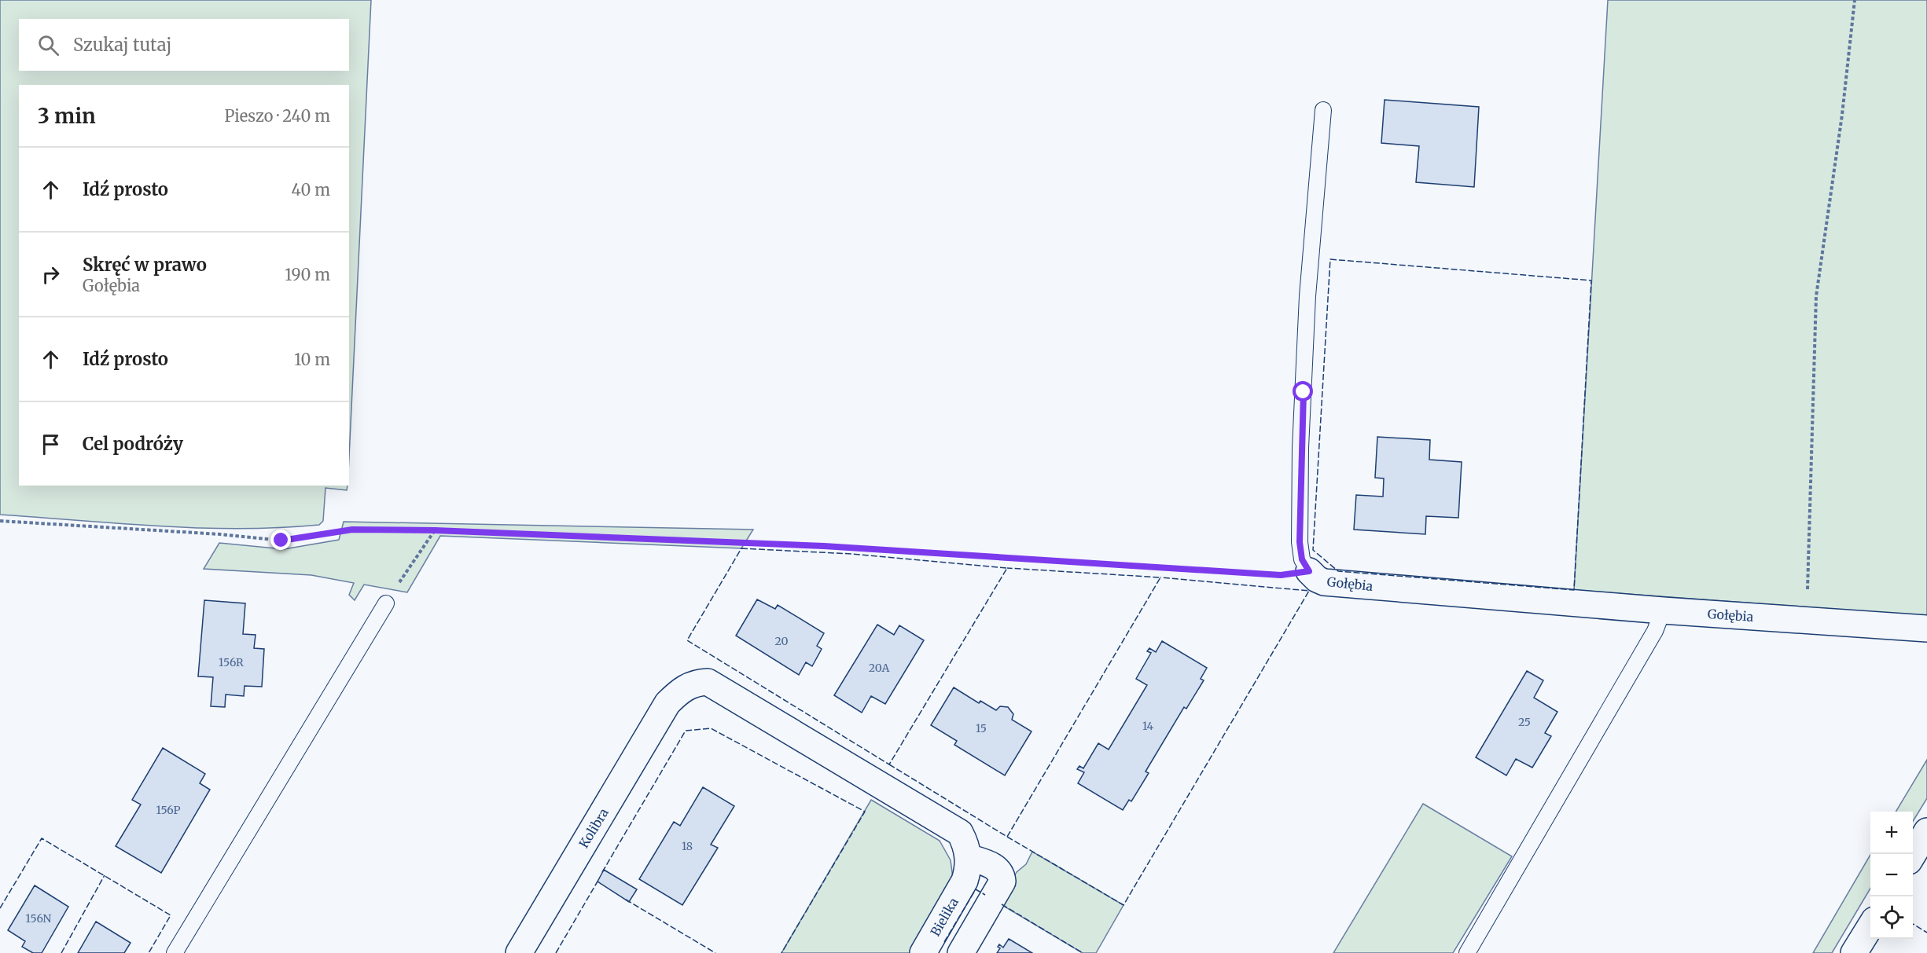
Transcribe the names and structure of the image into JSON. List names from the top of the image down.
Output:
{
  "streets": {
    "street": ["Gołębia", "Kolibra", "Bielika"]
  },
  "crossings": [
    ["Kolibra", "Bielika"]
  ],
  "house_numbers": [
    "20",
    "156R",
    "20A",
    "25",
    "14",
    "15",
    "156P",
    "18",
    "156N"
  ],
  "page": {
    "search": "Szukaj tutaj",
    "heading": ["3 min", "Pieszo · 240 m"],
    "list": [
      ["Idź prosto", "40 m"],
      ["Skręć w prawo", "Gołębia", "190 m"],
      ["Idź prosto", "10 m"],
      "Cel podróży"
    ],
    "map_buttons": ["+", "−"]
  }
}
